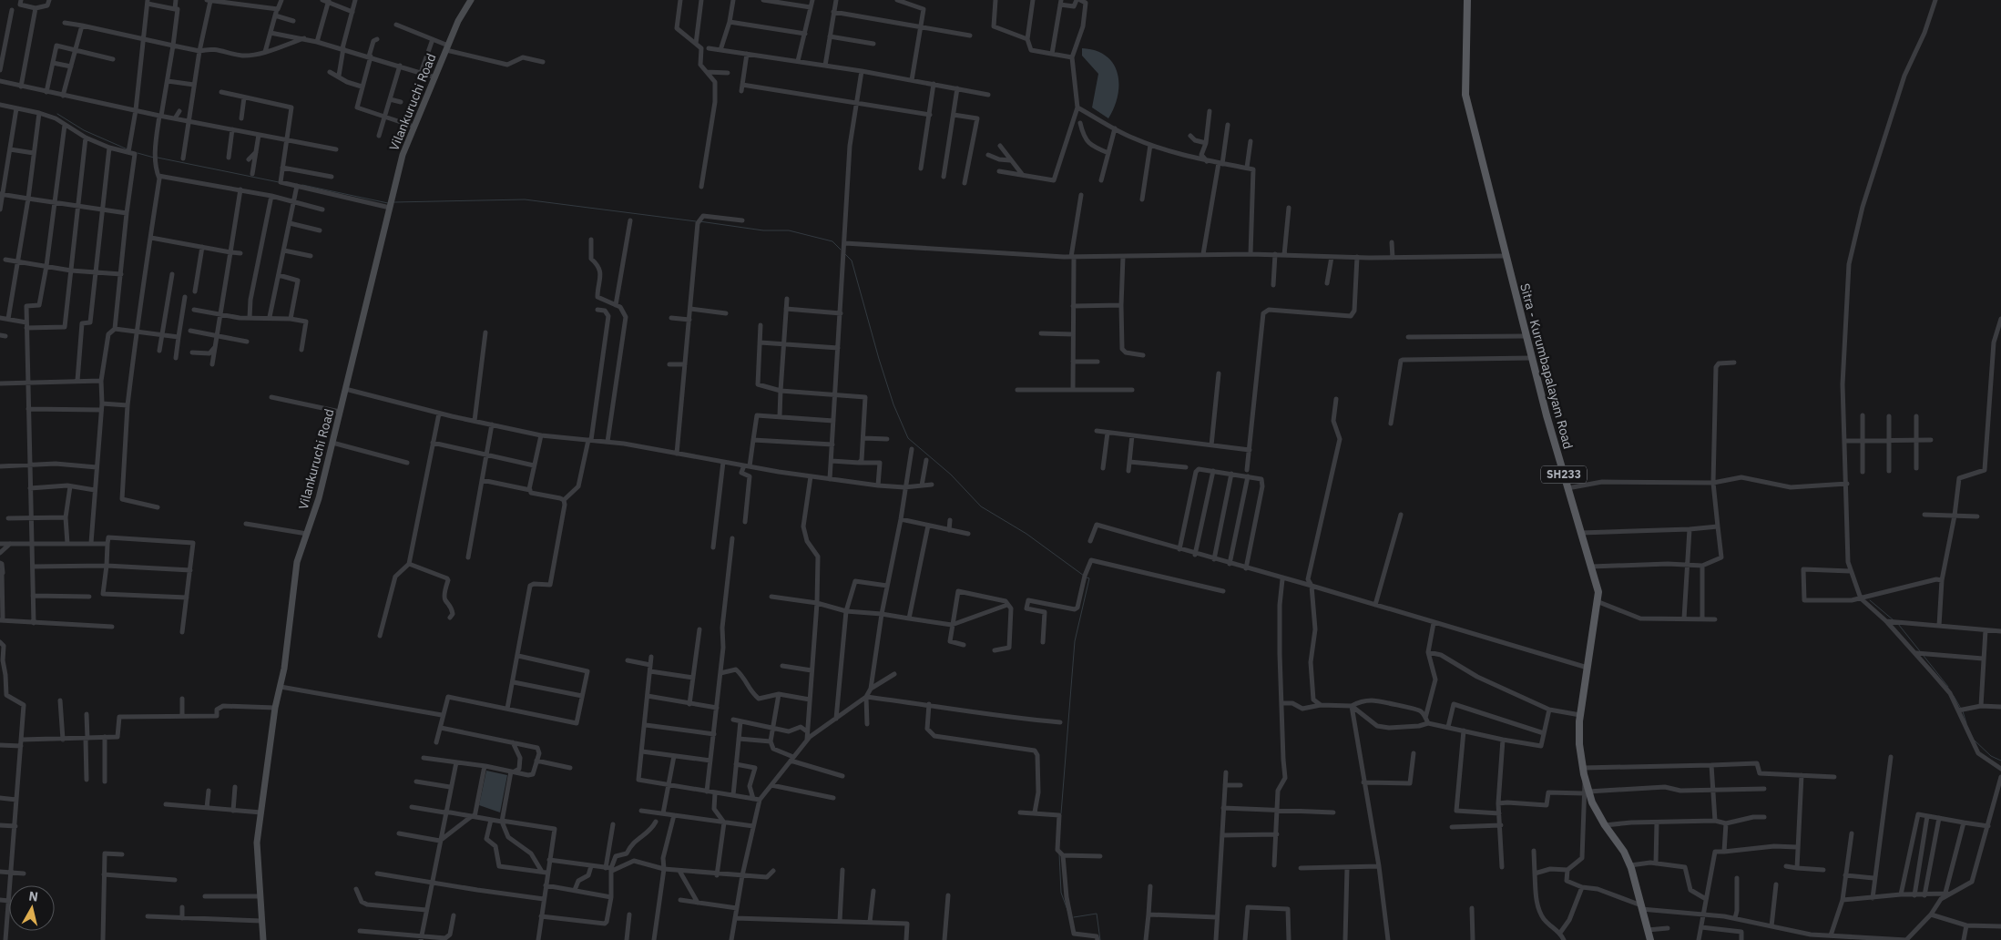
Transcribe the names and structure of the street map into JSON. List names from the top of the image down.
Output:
{
  "streets": {
    "main road": ["Sitra - Kurumbapalayam Road", "SH233"],
    "street": ["Vilankuruchi Road"]
  },
  "north": "top"
}
